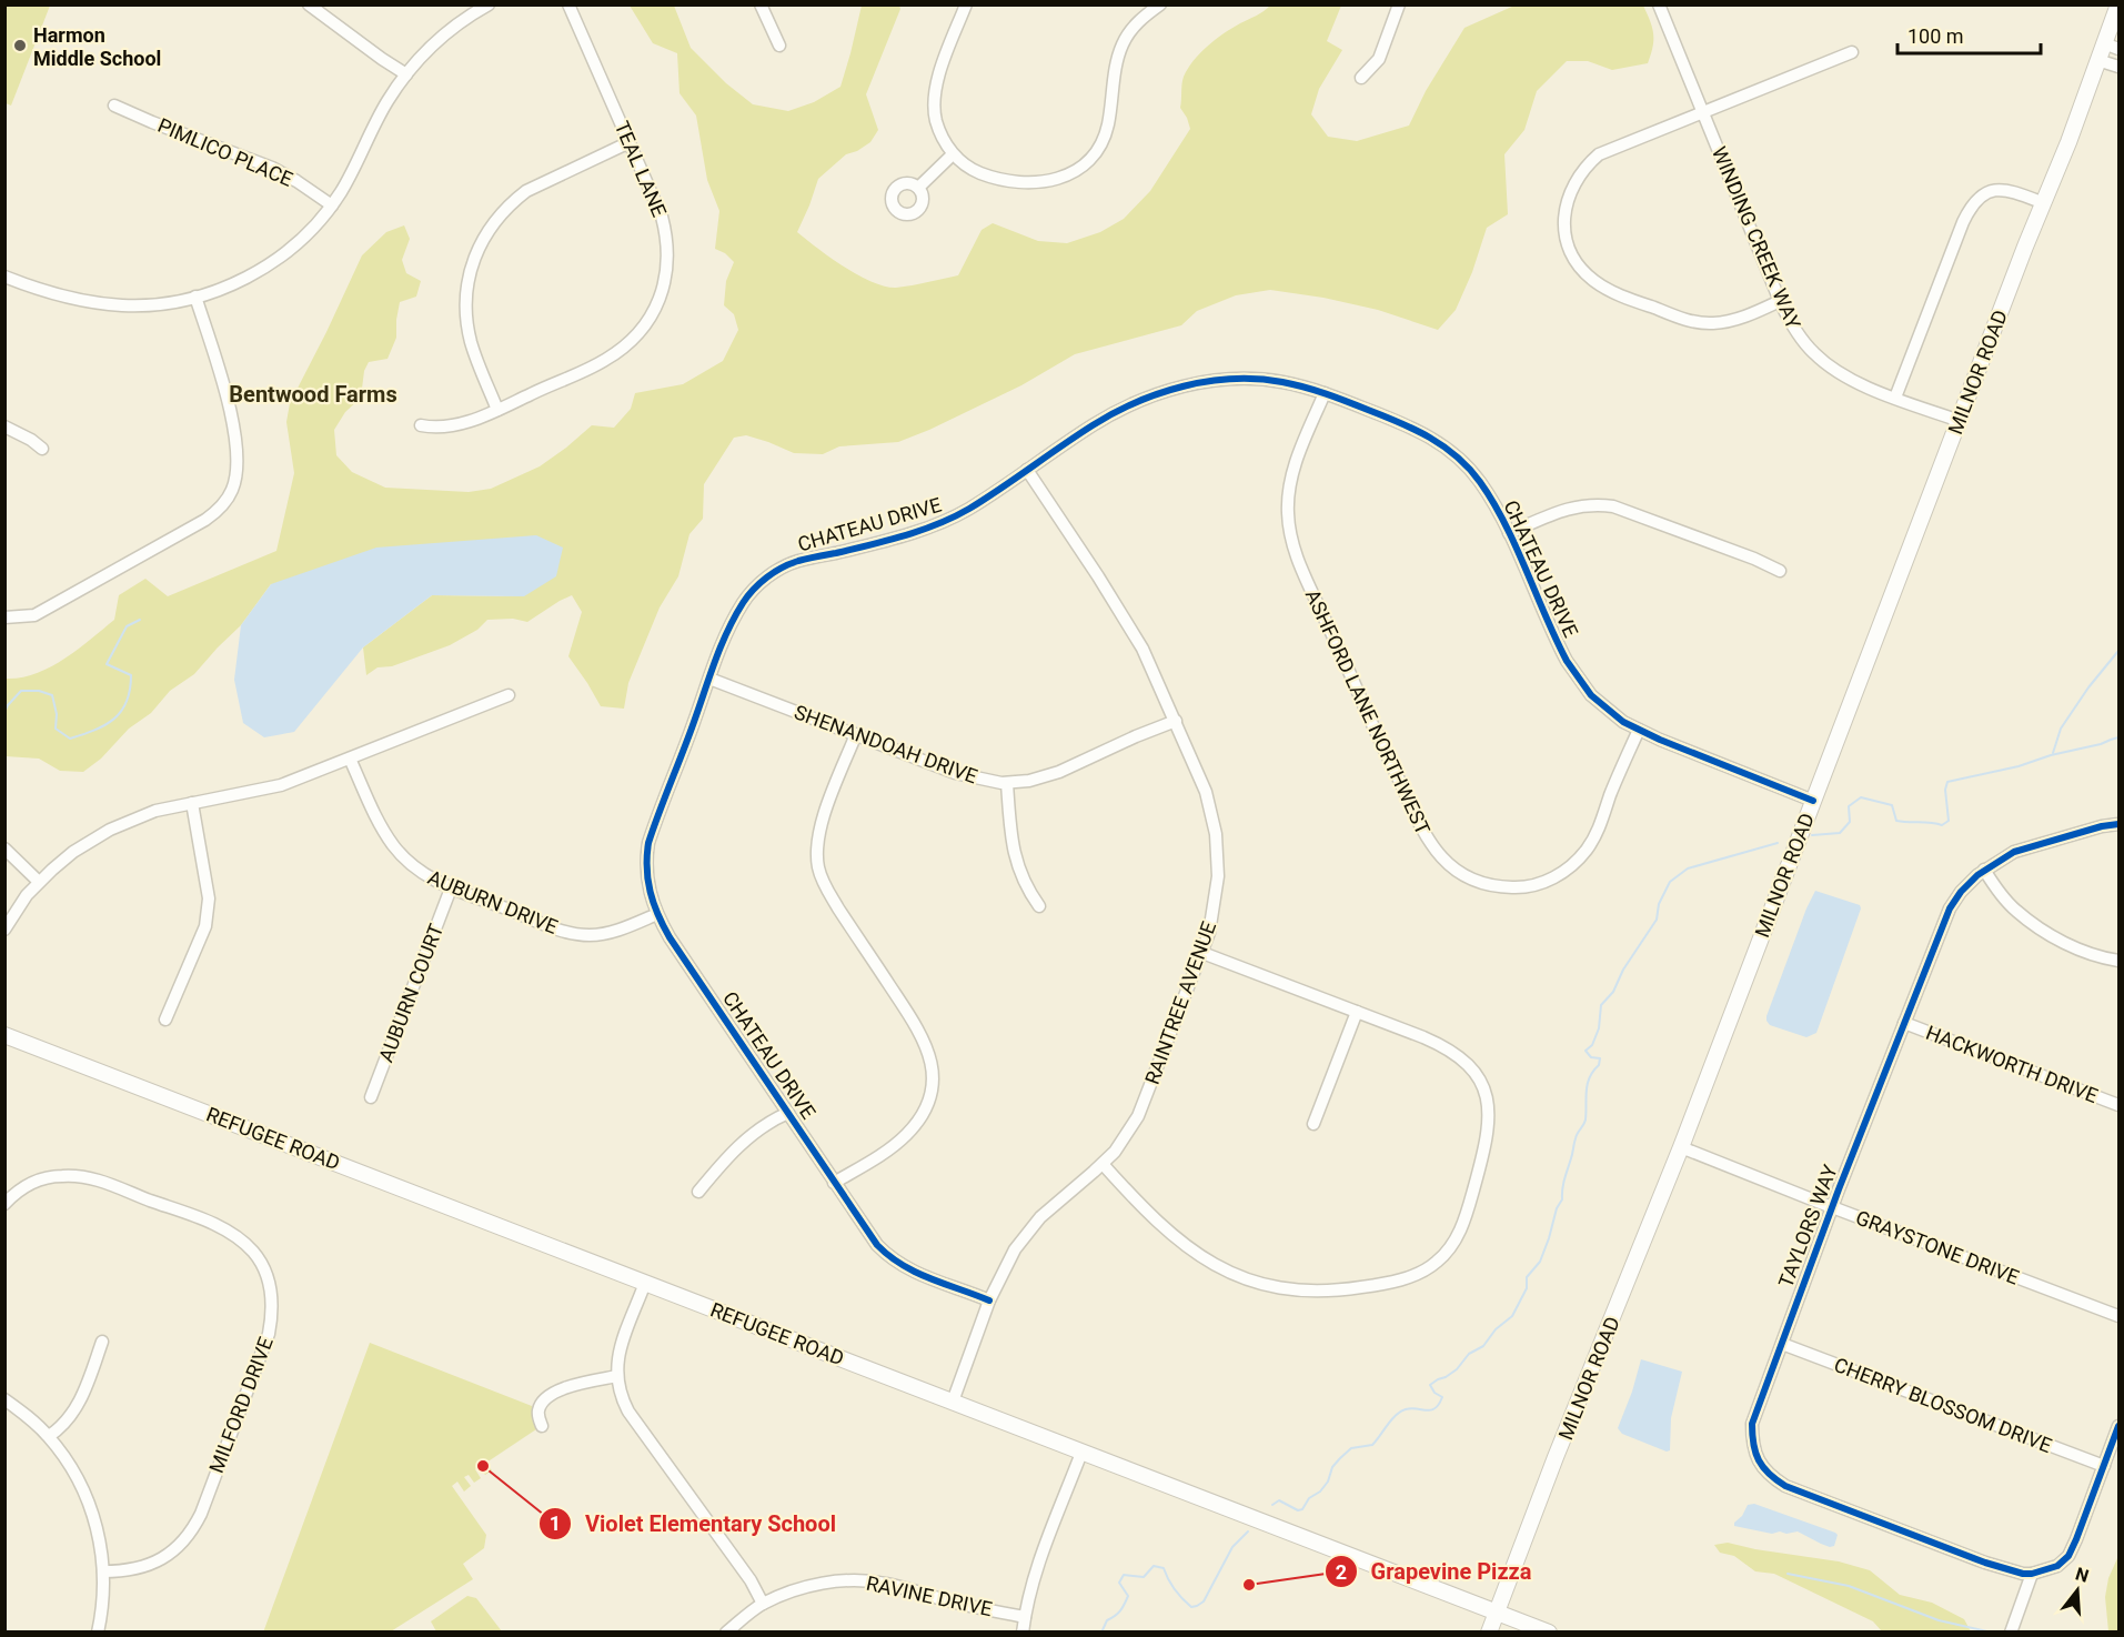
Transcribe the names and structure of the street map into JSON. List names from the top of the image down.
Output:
{
  "streets": {
    "main road": ["MILNOR ROAD", "REFUGEE ROAD"],
    "street": [
      "PIMLICO PLACE",
      "TEAL LANE",
      "WINDING CREEK WAY",
      "CHATEAU DRIVE",
      "ASHFORD LANE NORTHWEST",
      "SHENANDOAH DRIVE",
      "AUBURN DRIVE",
      "AUBURN COURT",
      "RAINTREE AVENUE",
      "HACKWORTH DRIVE",
      "TAYLORS WAY",
      "GRAYSTONE DRIVE",
      "MILFORD DRIVE",
      "CHERRY BLOSSOM DRIVE",
      "RAVINE DRIVE"
    ]
  },
  "crossings": [
    ["WINDING CREEK WAY", "MILNOR ROAD"],
    ["MILNOR ROAD", "CHATEAU DRIVE"],
    ["MILNOR ROAD", "REFUGEE ROAD"],
    ["MILNOR ROAD", "GRAYSTONE DRIVE"],
    ["CHATEAU DRIVE", "ASHFORD LANE NORTHWEST"],
    ["CHATEAU DRIVE", "SHENANDOAH DRIVE"],
    ["CHATEAU DRIVE", "AUBURN DRIVE"],
    ["CHATEAU DRIVE", "RAINTREE AVENUE"],
    ["SHENANDOAH DRIVE", "RAINTREE AVENUE"],
    ["AUBURN DRIVE", "AUBURN COURT"],
    ["RAINTREE AVENUE", "REFUGEE ROAD"],
    ["HACKWORTH DRIVE", "TAYLORS WAY"],
    ["TAYLORS WAY", "GRAYSTONE DRIVE"],
    ["TAYLORS WAY", "CHERRY BLOSSOM DRIVE"]
  ],
  "districts": ["Bentwood Farms"],
  "places": ["Harmon Middle School", "Violet Elementary School", "Grapevine Pizza"],
  "scale_bar": "100 m",
  "north": "top"
}
